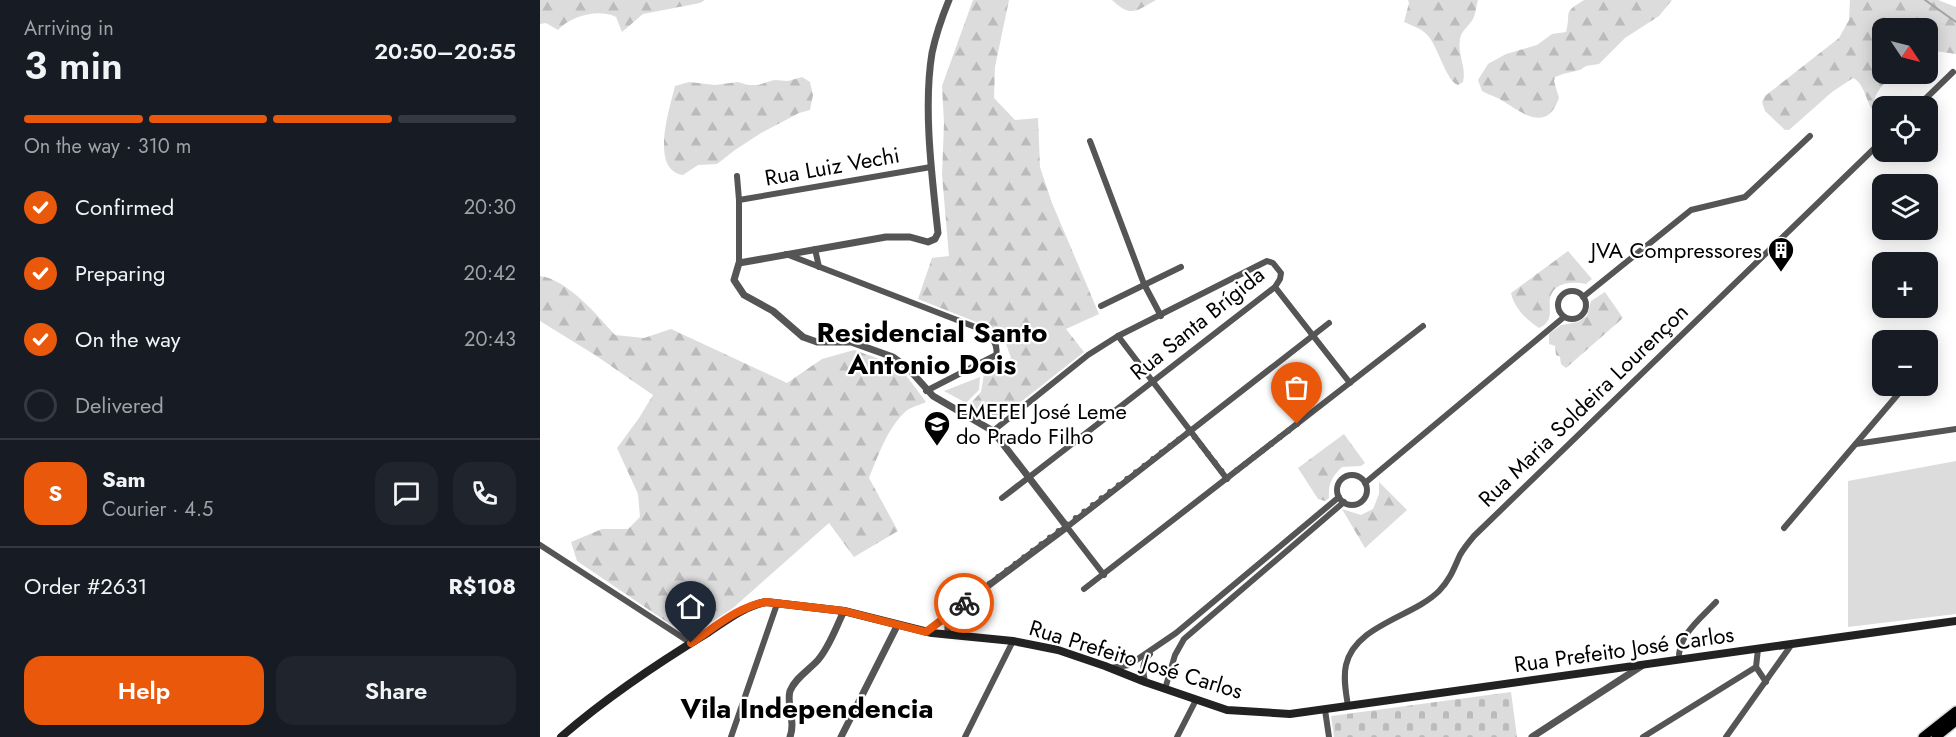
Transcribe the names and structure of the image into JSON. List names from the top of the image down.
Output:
{
  "streets": {
    "main road": ["Rua Prefeito José Carlos"],
    "street": ["Rua Luiz Vechi", "Rua Santa Brígida", "Rua Maria Soldeira Lourençon"]
  },
  "crossings": [
    ["Rua Maria Soldeira Lourençon", "Rua Prefeito José Carlos"]
  ],
  "districts": ["Residencial Santo Antonio Dois", "Vila Independencia"],
  "places": {
    "building": ["JVA Compressores"],
    "school or university": ["EMEFEI José Leme do Prado Filho"]
  },
  "north": "bottom right",
  "page": {
    "heading": ["3 min", "Arriving in", "20:50–20:55"],
    "panel": [
      "Sam",
      "Courier · 4.5",
      "Order #2631",
      "R$108"
    ],
    "map_buttons": ["+", "−"],
    "bar": "On the way · 310 m",
    "list": [
      ["Confirmed", "20:30"],
      ["Preparing", "20:42"],
      ["On the way", "20:43"],
      "Delivered"
    ],
    "round": "S",
    "buttons": ["Help", "Share"]
  }
}
